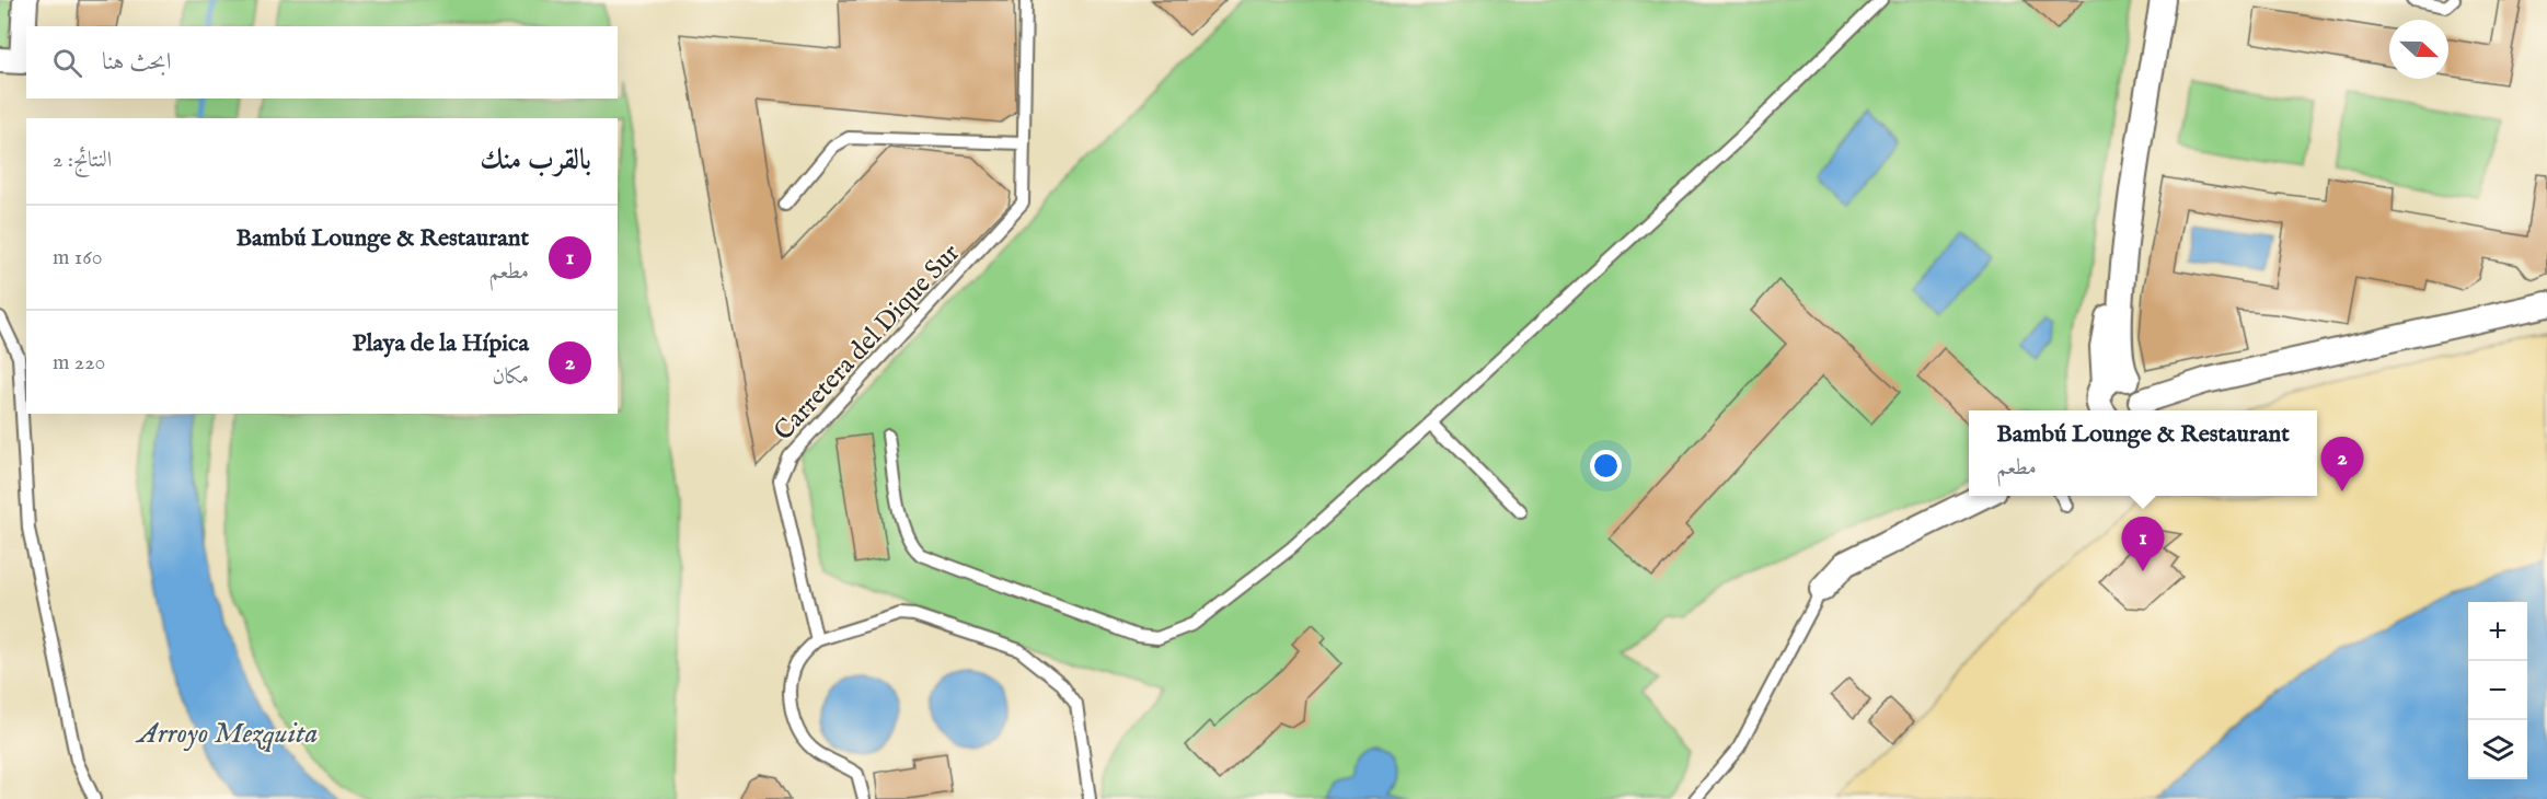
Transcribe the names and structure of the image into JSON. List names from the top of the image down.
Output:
{
  "streets": {
    "lane": ["Carretera del Dique Sur"]
  },
  "water": ["Arroyo Mezquita"],
  "north": "right",
  "page": {
    "search": "ابحث هنا",
    "heading": ["بالقرب منك", "النتائج: 2"],
    "list": [
      {
        "mark": "1",
        "name": "Bambú Lounge & Restaurant",
        "note": "مطعم",
        "value": "160 m"
      },
      {
        "mark": "2",
        "name": "Playa de la Hípica",
        "note": "مكان",
        "value": "220 m"
      }
    ],
    "popup": ["Bambú Lounge & Restaurant", "مطعم"],
    "pins": ["2", "1"],
    "map_buttons": ["+", "−"]
  }
}
